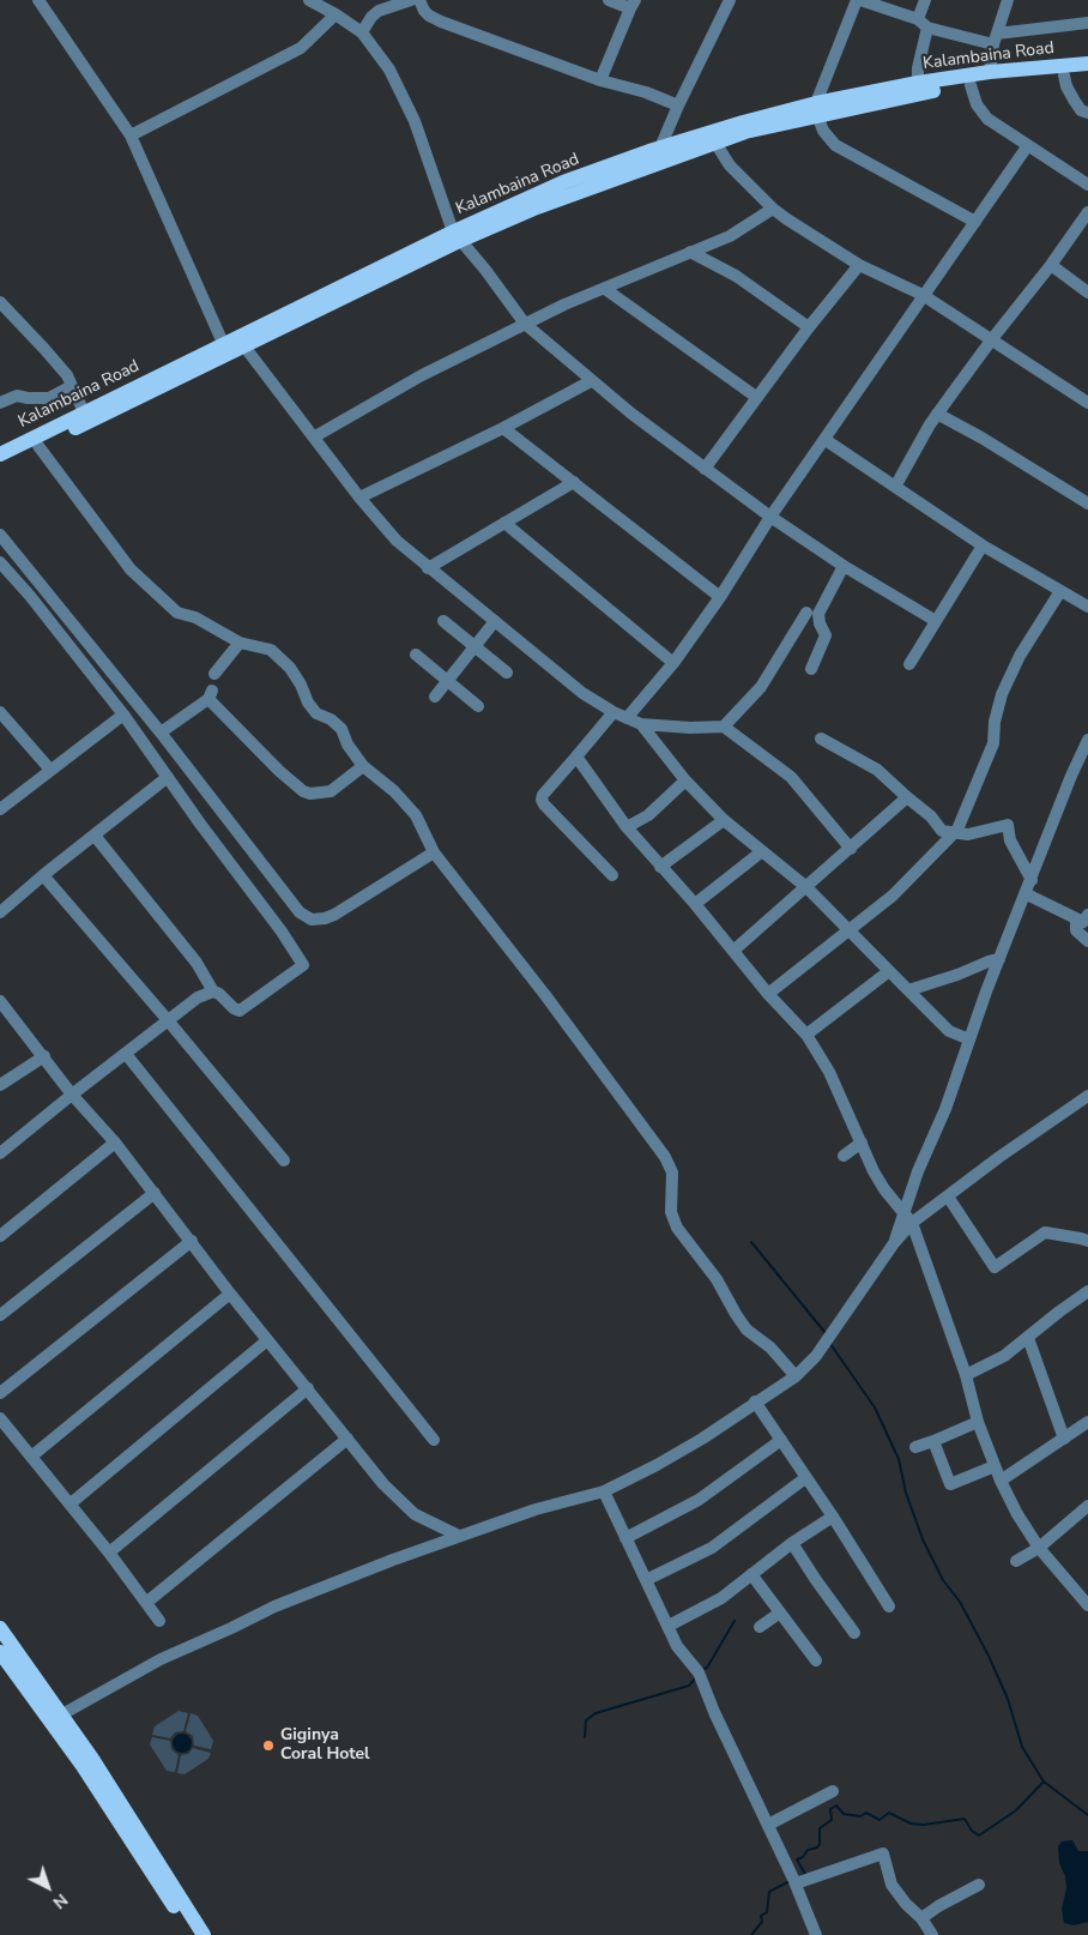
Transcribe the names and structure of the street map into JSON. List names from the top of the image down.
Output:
{
  "streets": {
    "main road": ["Kalambaina Road"]
  },
  "places": ["Giginya Coral Hotel"],
  "north": "bottom right"
}
